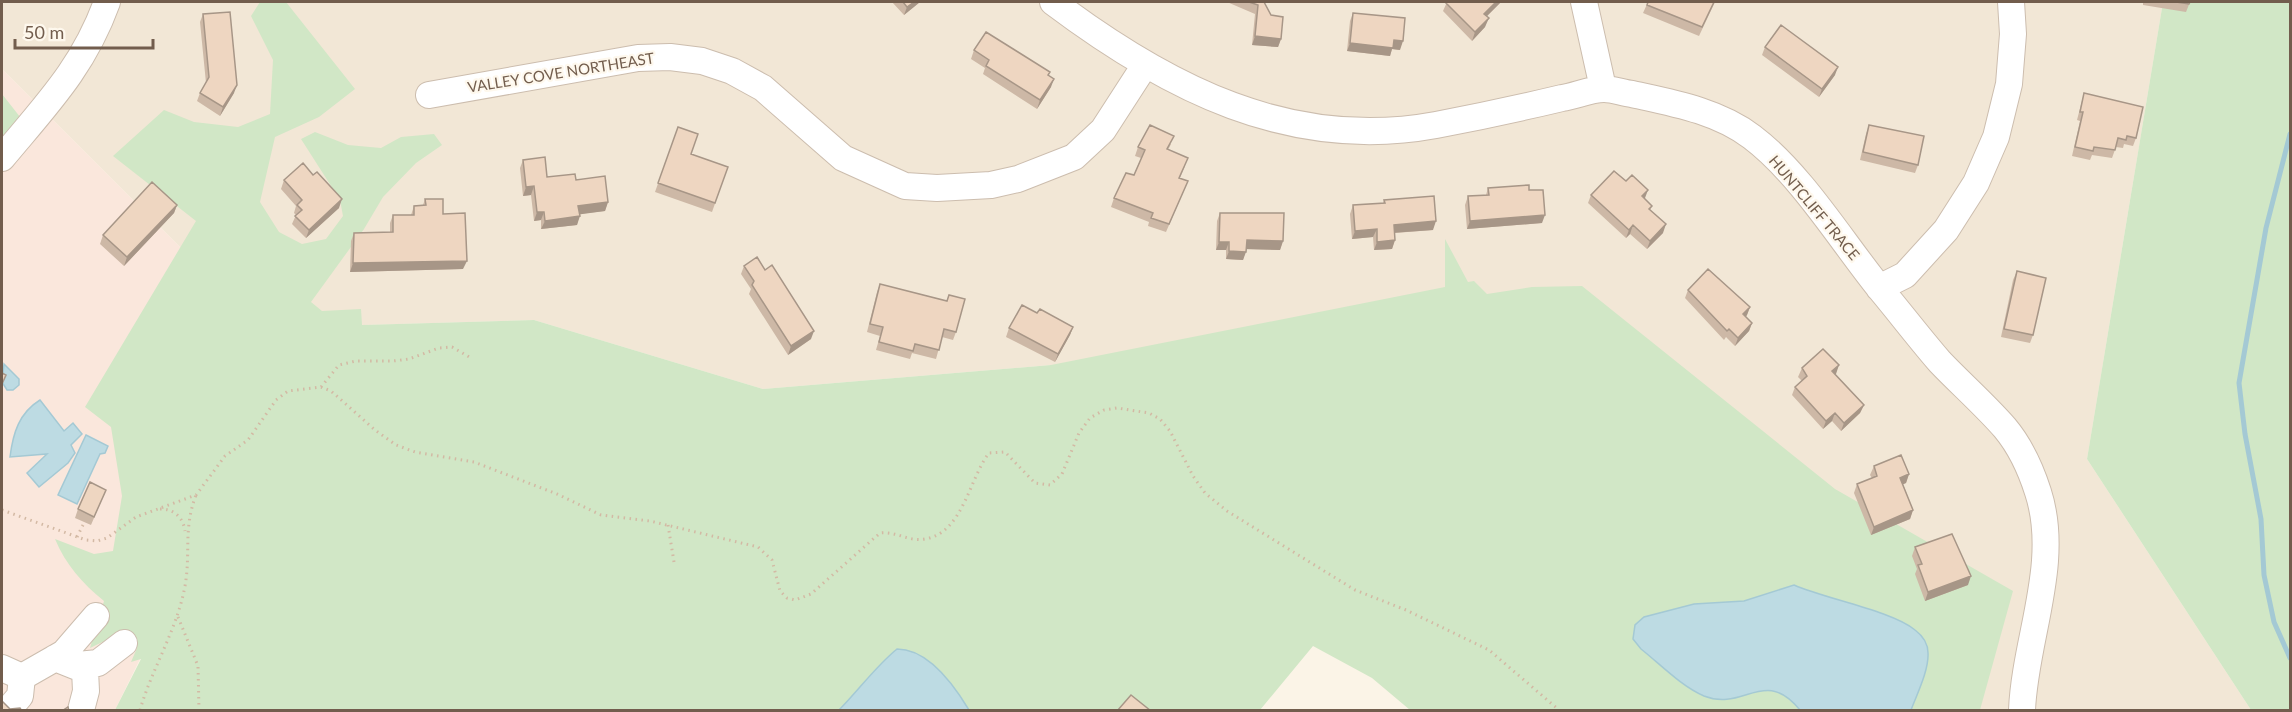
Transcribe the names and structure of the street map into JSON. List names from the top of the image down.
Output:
{
  "streets": {
    "street": ["VALLEY COVE NORTHEAST", "HUNTCLIFF TRACE"]
  },
  "crossings": [
    ["VALLEY COVE NORTHEAST", "HUNTCLIFF TRACE"]
  ],
  "scale_bar": "50 m"
}
